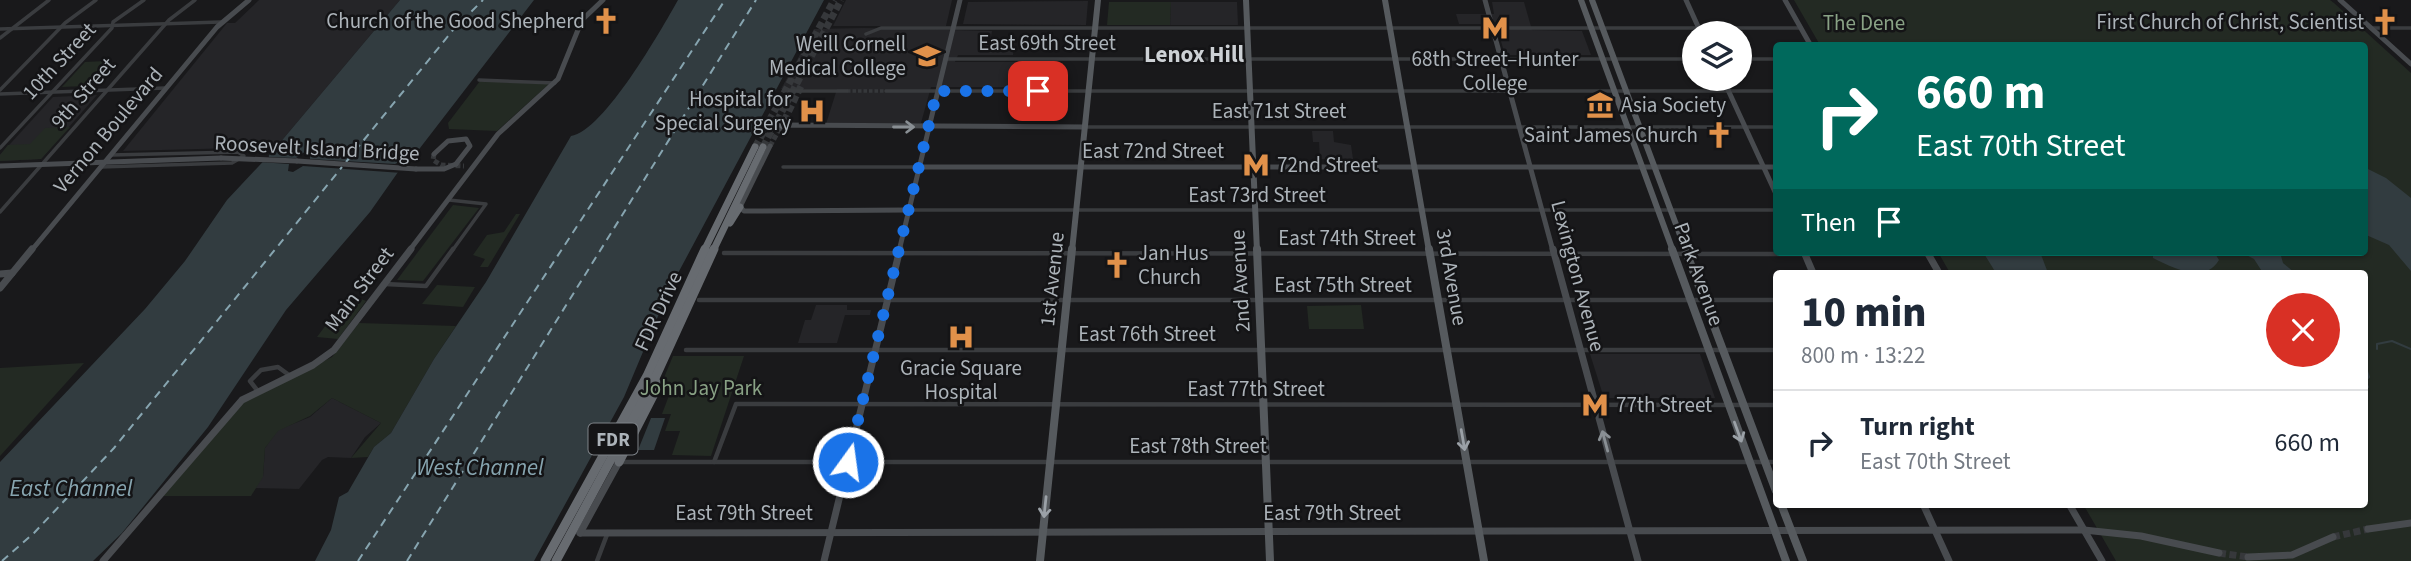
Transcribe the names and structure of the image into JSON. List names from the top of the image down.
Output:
{
  "streets": {
    "highway": ["FDR Drive", "FDR"],
    "main road": [
      "East 71st Street",
      "Vernon Boulevard",
      "Roosevelt Island Bridge",
      "East 72nd Street",
      "East 73rd Street",
      "Park Avenue",
      "Lexington Avenue",
      "3rd Avenue",
      "1st Avenue",
      "2nd Avenue",
      "Main Street",
      "East 79th Street"
    ],
    "street": [
      "East 69th Street",
      "10th Street",
      "9th Street",
      "East 74th Street",
      "East 75th Street",
      "East 76th Street",
      "East 77th Street",
      "East 78th Street"
    ]
  },
  "crossings": [
    ["East 69th Street", "Park Avenue"],
    ["East 69th Street", "Lexington Avenue"],
    ["East 69th Street", "3rd Avenue"],
    ["East 69th Street", "1st Avenue"],
    ["East 69th Street", "2nd Avenue"],
    ["9th Street", "Roosevelt Island Bridge"],
    ["East 71st Street", "Park Avenue"],
    ["East 71st Street", "Lexington Avenue"],
    ["East 71st Street", "3rd Avenue"],
    ["East 71st Street", "1st Avenue"],
    ["East 71st Street", "2nd Avenue"],
    ["Vernon Boulevard", "Roosevelt Island Bridge"],
    ["East 72nd Street", "Park Avenue"],
    ["East 72nd Street", "Lexington Avenue"],
    ["East 72nd Street", "3rd Avenue"],
    ["East 72nd Street", "1st Avenue"],
    ["East 72nd Street", "2nd Avenue"],
    ["East 73rd Street", "Park Avenue"],
    ["East 73rd Street", "Lexington Avenue"],
    ["East 73rd Street", "3rd Avenue"],
    ["East 73rd Street", "1st Avenue"],
    ["East 73rd Street", "2nd Avenue"],
    ["East 74th Street", "Park Avenue"],
    ["East 74th Street", "Lexington Avenue"],
    ["East 74th Street", "3rd Avenue"],
    ["East 74th Street", "1st Avenue"],
    ["East 74th Street", "2nd Avenue"],
    ["Park Avenue", "East 75th Street"],
    ["Park Avenue", "East 76th Street"],
    ["Park Avenue", "East 77th Street"],
    ["Park Avenue", "East 78th Street"],
    ["Park Avenue", "East 79th Street"],
    ["Lexington Avenue", "East 75th Street"],
    ["Lexington Avenue", "East 76th Street"],
    ["Lexington Avenue", "East 77th Street"],
    ["Lexington Avenue", "East 78th Street"],
    ["Lexington Avenue", "East 79th Street"],
    ["3rd Avenue", "East 75th Street"],
    ["3rd Avenue", "East 76th Street"],
    ["3rd Avenue", "East 77th Street"],
    ["3rd Avenue", "East 78th Street"],
    ["3rd Avenue", "East 79th Street"],
    ["1st Avenue", "East 75th Street"],
    ["1st Avenue", "East 76th Street"],
    ["1st Avenue", "East 77th Street"],
    ["1st Avenue", "East 78th Street"],
    ["1st Avenue", "East 79th Street"],
    ["2nd Avenue", "East 75th Street"],
    ["2nd Avenue", "East 76th Street"],
    ["2nd Avenue", "East 77th Street"],
    ["2nd Avenue", "East 78th Street"],
    ["2nd Avenue", "East 79th Street"],
    ["East 77th Street", "East 78th Street"],
    ["East 78th Street", "East 79th Street"]
  ],
  "districts": ["Lenox Hill"],
  "water": ["West Channel", "East Channel"],
  "parks": ["The Dene", "John Jay Park"],
  "places": {
    "church": [
      "Church of the Good Shepherd",
      "First Church of Christ, Scientist",
      "Saint James Church",
      "Jan Hus Church"
    ],
    "metro station": ["68th Street–Hunter College", "72nd Street", "77th Street"],
    "school or university": ["Weill Cornell Medical College"],
    "museum": ["Asia Society"],
    "hospital": ["Hospital for Special Surgery", "Gracie Square Hospital"]
  },
  "page": {
    "turn": ["660 m", "East 70th Street"],
    "then": "Then",
    "heading": ["10 min", "800 m · 13:22"],
    "list": [
      {
        "name": "Turn right",
        "note": "East 70th Street",
        "value": "660 m"
      }
    ]
  }
}
